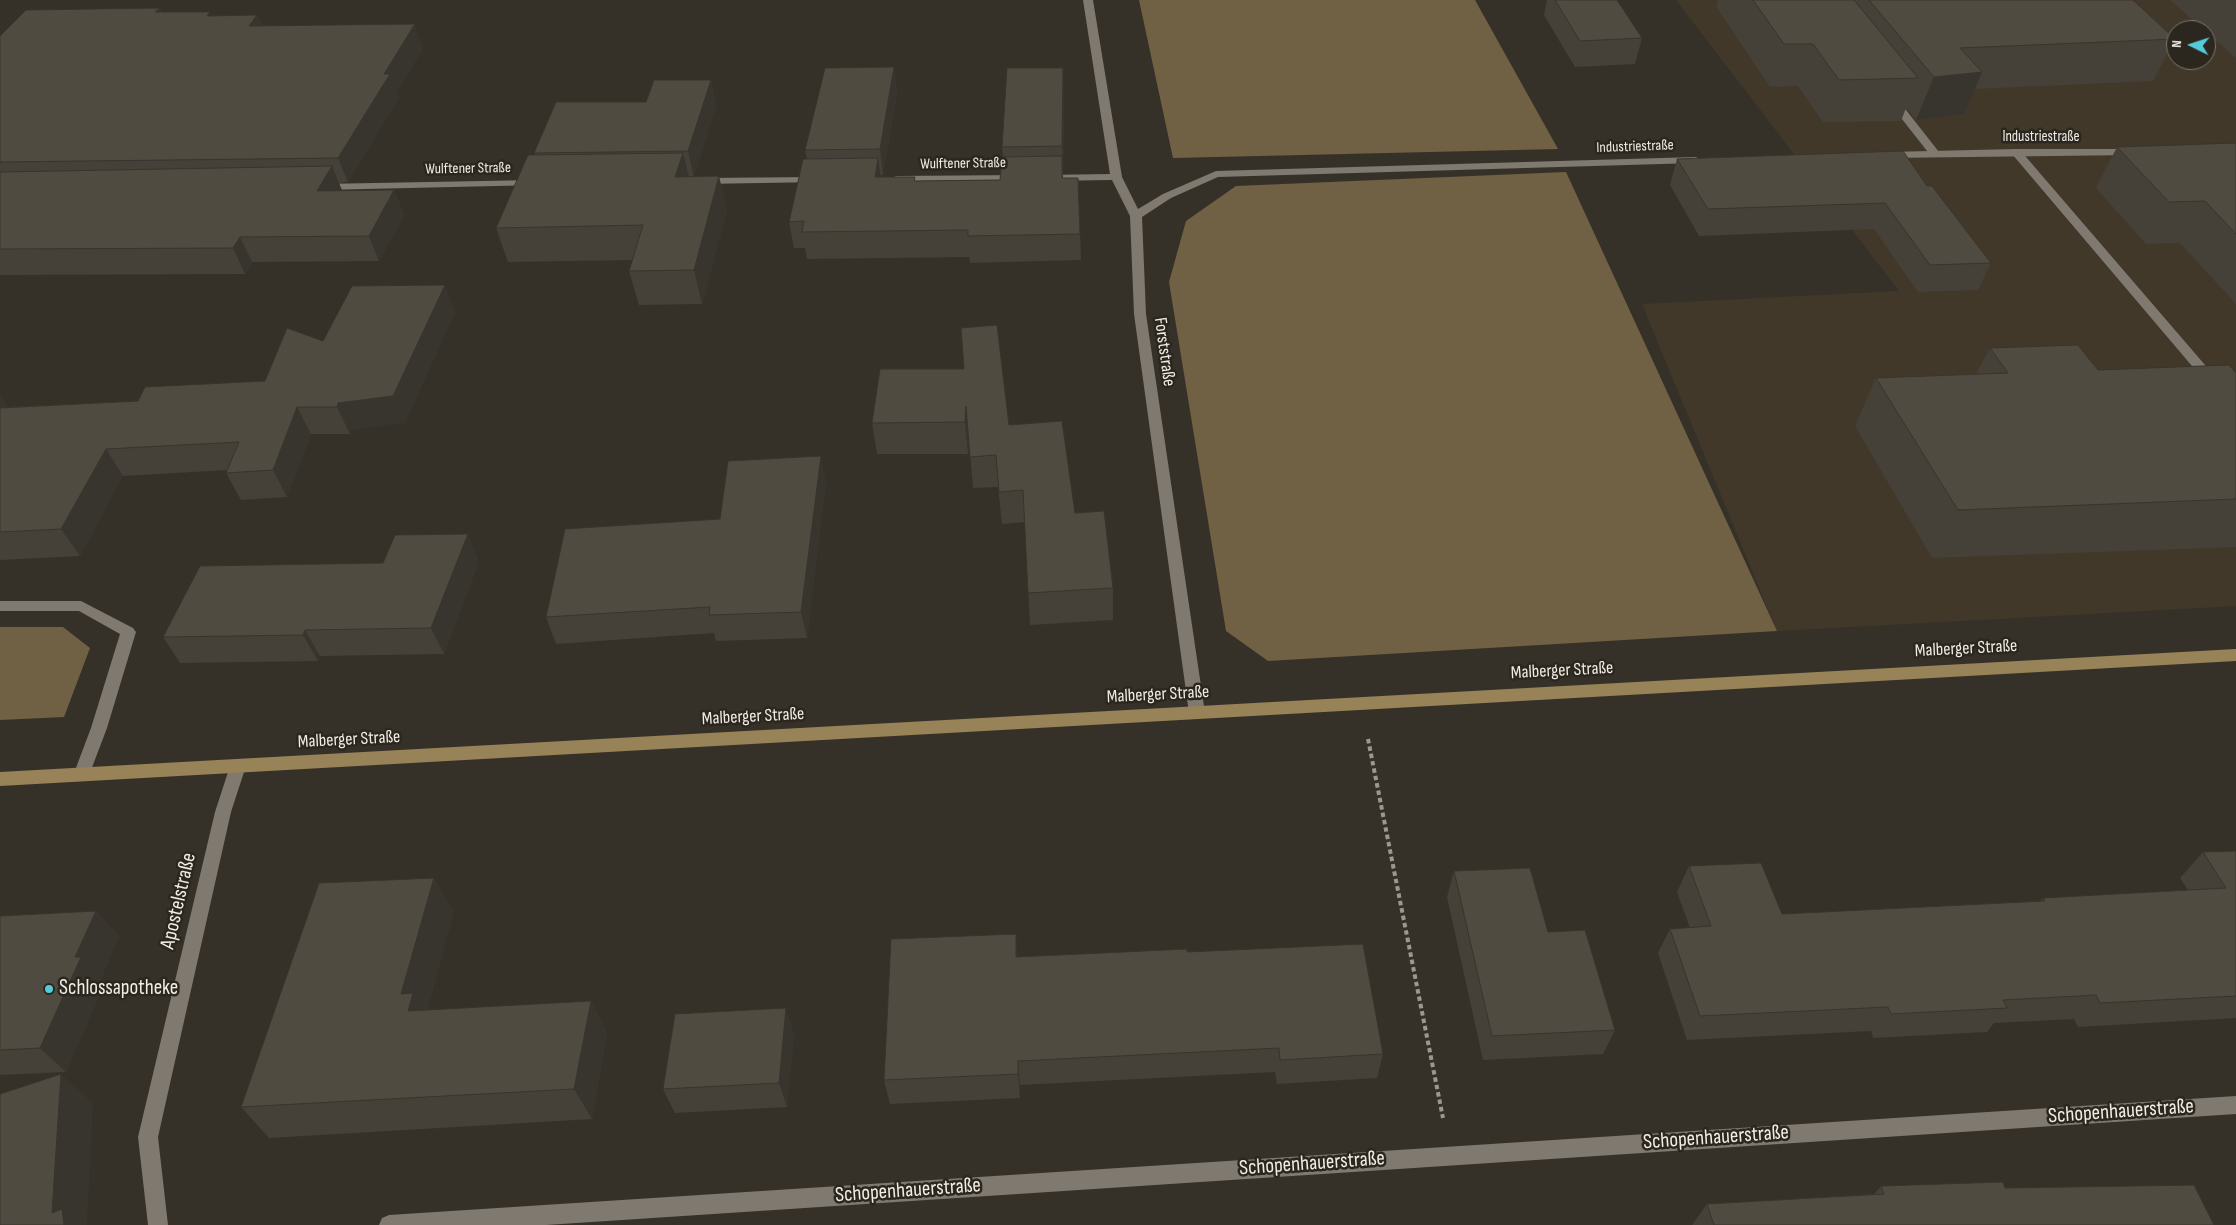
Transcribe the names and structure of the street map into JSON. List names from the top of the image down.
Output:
{
  "streets": {
    "street": [
      "Industriestraße",
      "Wulftener Straße",
      "Forststraße",
      "Malberger Straße",
      "Apostelstraße",
      "Schopenhauerstraße"
    ]
  },
  "crossings": [
    ["Industriestraße", "Forststraße"],
    ["Wulftener Straße", "Forststraße"],
    ["Forststraße", "Malberger Straße"],
    ["Malberger Straße", "Apostelstraße"]
  ],
  "places": ["Schlossapotheke"],
  "north": "left"
}
